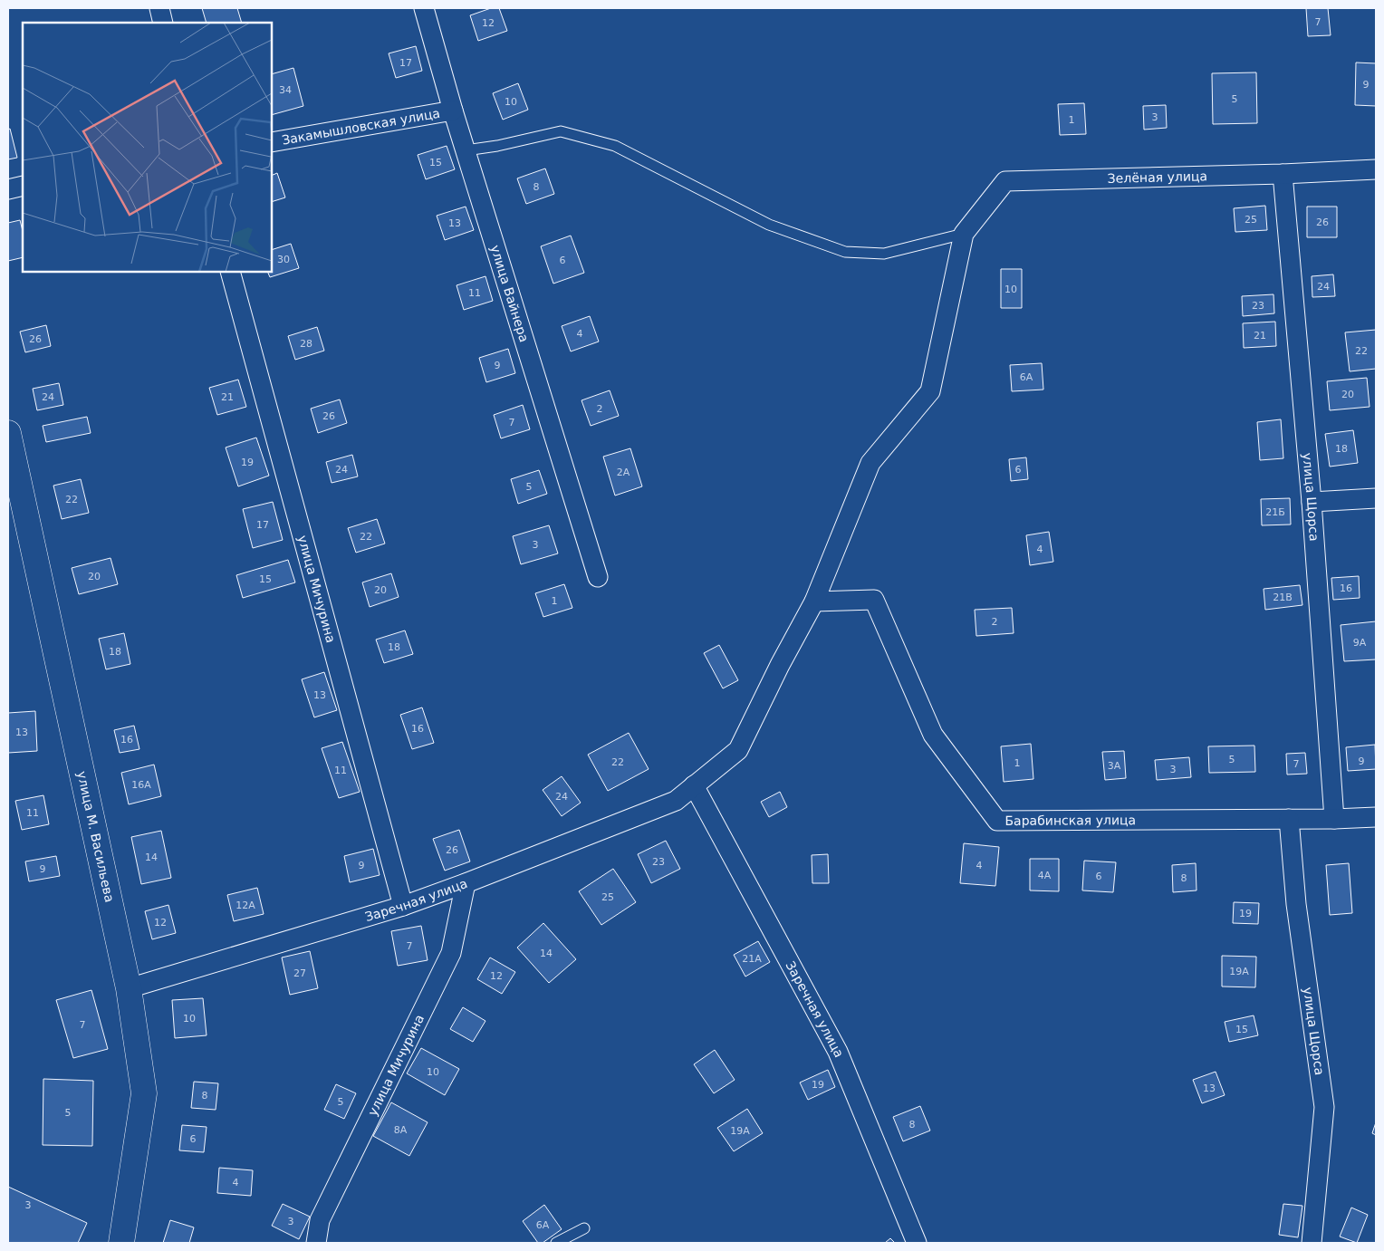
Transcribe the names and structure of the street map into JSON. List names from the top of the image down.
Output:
{
  "streets": {
    "street": [
      "Закамышловская улица",
      "Зелёная улица",
      "улица Вайнера",
      "улица Щорса",
      "улица Мичурина",
      "Барабинская улица",
      "улица М. Васильева",
      "Заречная улица"
    ]
  },
  "crossings": [
    ["Закамышловская улица", "улица Вайнера"],
    ["Зелёная улица", "улица Щорса"],
    ["Зелёная улица", "Заречная улица"],
    ["улица Щорса", "Барабинская улица"],
    ["улица Мичурина", "Заречная улица"],
    ["Барабинская улица", "Заречная улица"],
    ["улица М. Васильева", "Заречная улица"]
  ],
  "house_numbers": [
    "7",
    "12",
    "17",
    "9",
    "34",
    "5",
    "10",
    "3",
    "1",
    "15",
    "8",
    "25",
    "26",
    "13",
    "30",
    "6",
    "24",
    "10",
    "11",
    "23",
    "4",
    "21",
    "26",
    "28",
    "22",
    "9",
    "6А",
    "20",
    "24",
    "21",
    "2",
    "26",
    "7",
    "18",
    "19",
    "24",
    "6",
    "2А",
    "5",
    "22",
    "21Б",
    "17",
    "22",
    "3",
    "4",
    "20",
    "15",
    "16",
    "20",
    "21В",
    "1",
    "2",
    "9А",
    "18",
    "18",
    "13",
    "16",
    "13",
    "16",
    "5",
    "9",
    "22",
    "1",
    "7",
    "3А",
    "3",
    "11",
    "16А",
    "24",
    "11",
    "26",
    "14",
    "23",
    "9",
    "4",
    "9",
    "4А",
    "6",
    "8",
    "25",
    "12А",
    "19",
    "12",
    "7",
    "14",
    "21А",
    "19А",
    "27",
    "12",
    "10",
    "7",
    "15",
    "10",
    "19",
    "13",
    "8",
    "5",
    "5",
    "8",
    "8А",
    "19А",
    "6",
    "4",
    "3",
    "3",
    "6А"
  ]
}
